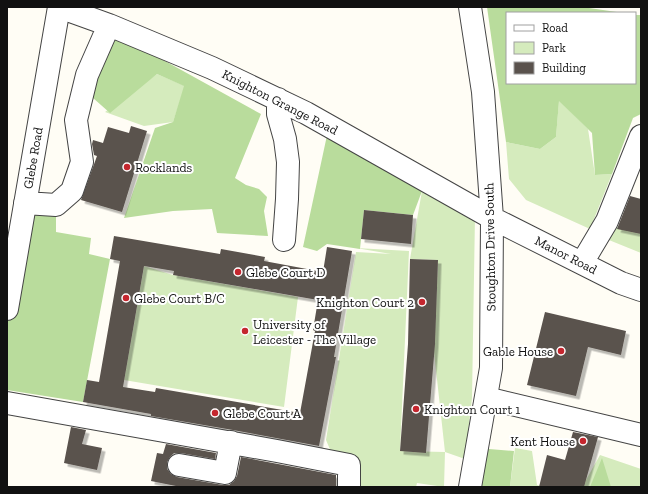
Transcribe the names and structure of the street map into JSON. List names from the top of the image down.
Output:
{
  "streets": {
    "street": [
      "Knighton Grange Road",
      "Glebe Road",
      "Stoughton Drive South",
      "Manor Road"
    ]
  },
  "crossings": [
    ["Knighton Grange Road", "Glebe Road"],
    ["Knighton Grange Road", "Stoughton Drive South"],
    ["Knighton Grange Road", "Manor Road"],
    ["Stoughton Drive South", "Manor Road"]
  ],
  "places": [
    "Rocklands",
    "Glebe Court D",
    "Glebe Court B/C",
    "Knighton Court 2",
    "University of Leicester - The Village",
    "Gable House",
    "Knighton Court 1",
    "Glebe Court A",
    "Kent House"
  ],
  "legend": ["Road", "Park", "Building"]
}
